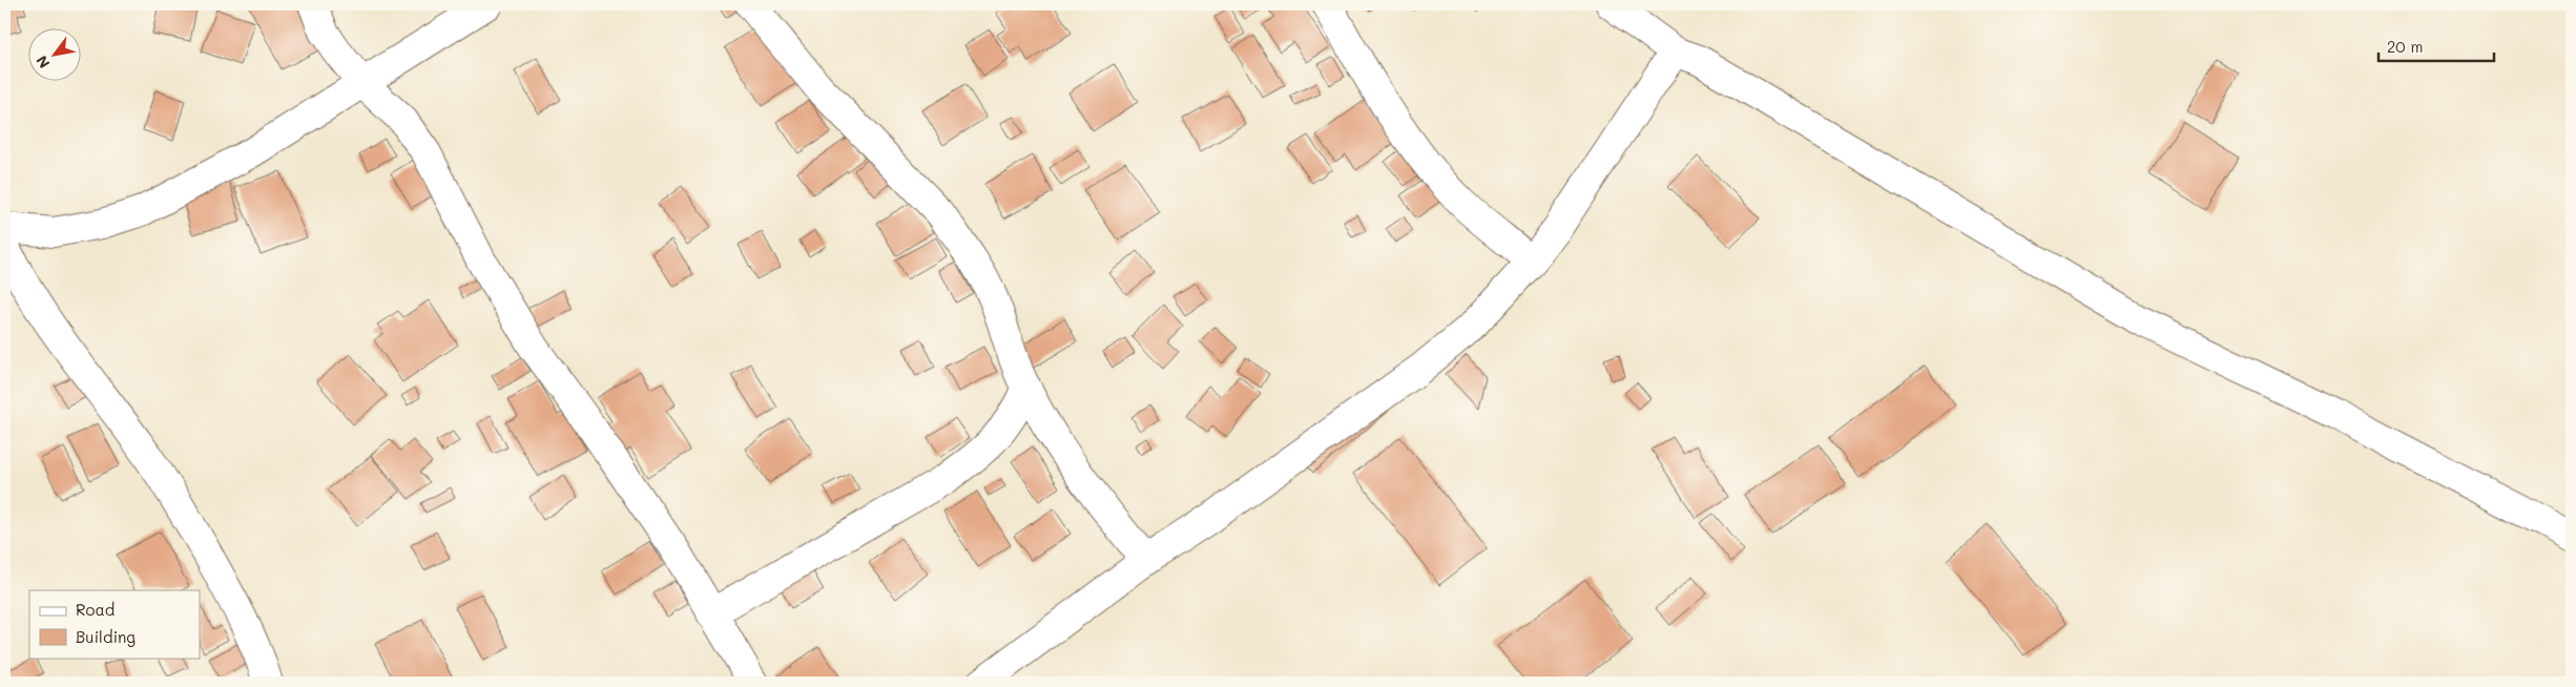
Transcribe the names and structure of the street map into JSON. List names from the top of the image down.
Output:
{
  "legend": ["Road", "Building"],
  "scale_bar": "20 m",
  "north": "bottom left"
}
